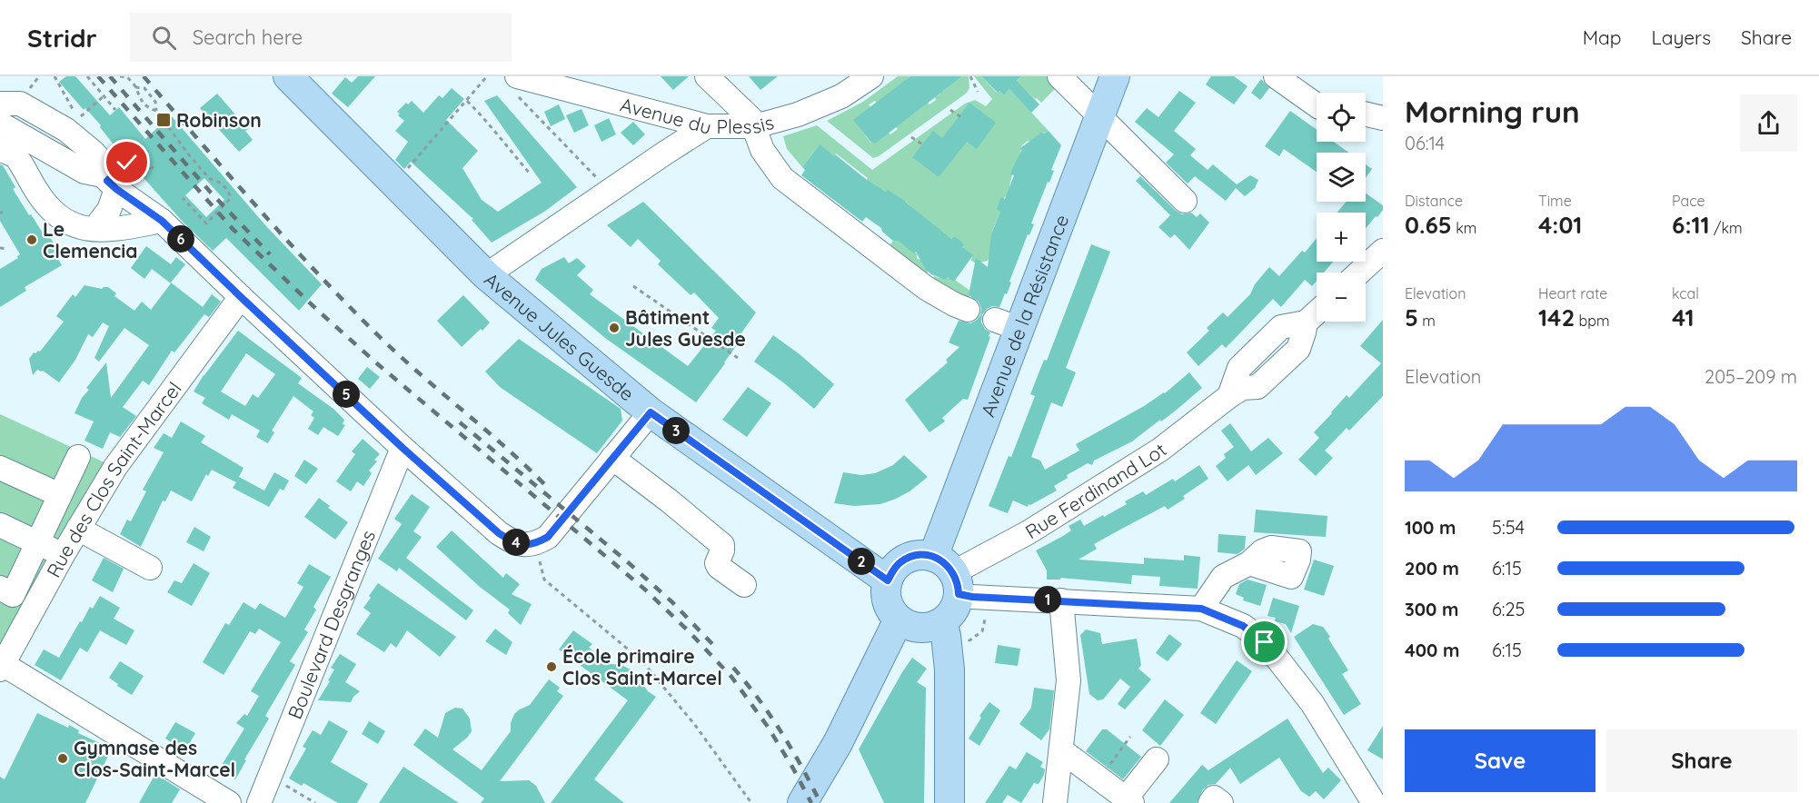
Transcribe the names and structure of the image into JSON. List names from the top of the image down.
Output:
{
  "streets": {
    "main road": ["Avenue de la Résistance", "Avenue Jules Guesde"],
    "street": [
      "Avenue du Plessis",
      "Rue des Clos Saint-Marcel",
      "Rue Ferdinand Lot",
      "Boulevard Desgranges"
    ]
  },
  "crossings": [
    ["Avenue de la Résistance", "Avenue Jules Guesde"],
    ["Avenue de la Résistance", "Rue Ferdinand Lot"],
    ["Avenue Jules Guesde", "Rue Ferdinand Lot"]
  ],
  "places": {
    "transit": ["Robinson"],
    "other": [
      "Le Clemencia",
      "Bâtiment Jules Guesde",
      "École primaire Clos Saint-Marcel",
      "Gymnase des Clos-Saint-Marcel"
    ]
  },
  "page": {
    "header": "Stridr",
    "search": "Search here",
    "nav": ["Map", "Layers", "Share"],
    "heading": ["Morning run", "06:14"],
    "map_buttons": ["+", "−"],
    "stats": [
      ["Distance", "0.65 km"],
      ["Time", "4:01"],
      ["Pace", "6:11 /km"],
      ["Elevation", "5 m"],
      ["Heart rate", "142 bpm"],
      ["kcal", "41"]
    ],
    "pins": [
      "6",
      "5",
      "3",
      "4",
      "2",
      "1"
    ],
    "chart": ["Elevation", "205–209 m"],
    "list": [
      {
        "name": "100 m",
        "note": "5:54"
      },
      {
        "name": "200 m",
        "note": "6:15"
      },
      {
        "name": "300 m",
        "note": "6:25"
      },
      {
        "name": "400 m",
        "note": "6:15"
      }
    ],
    "buttons": ["Save", "Share"]
  }
}
